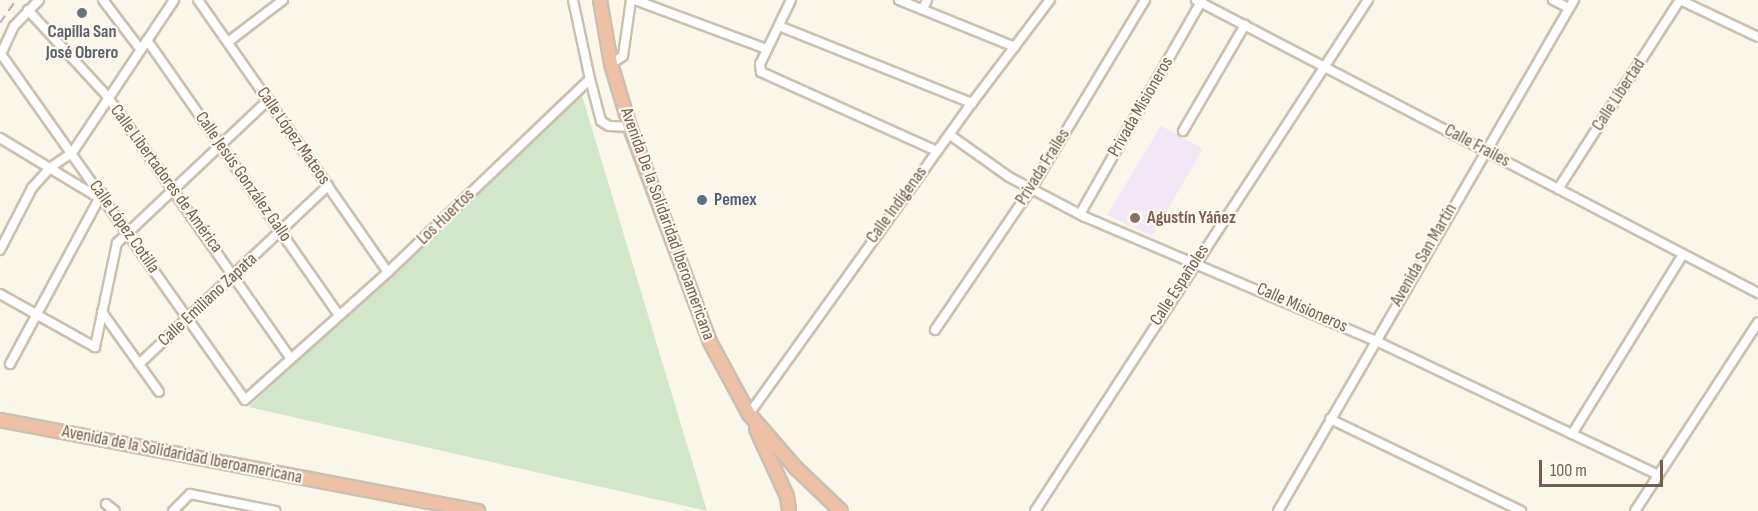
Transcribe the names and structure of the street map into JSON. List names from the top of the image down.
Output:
{
  "streets": {
    "highway": ["Avenida De la Solidaridad Iberoamericana", "Avenida de la Solidaridad Iberoamericana"],
    "street": [
      "Calle Libertad",
      "Privada Misioneros",
      "Calle López Mateos",
      "Calle Frailes",
      "Privada Frailes",
      "Calle Jesús González Gallo",
      "Calle Libertadores de América",
      "Calle Indígenas",
      "Los Huertos",
      "Calle López Cotilla",
      "Avenida San Martín",
      "Calle Españoles",
      "Calle Emiliano Zapata",
      "Calle Misioneros"
    ]
  },
  "crossings": [
    ["Calle Libertad", "Calle Frailes"],
    ["Privada Misioneros", "Calle Frailes"],
    ["Privada Misioneros", "Calle Misioneros"],
    ["Calle López Mateos", "Los Huertos"],
    ["Calle López Mateos", "Calle Emiliano Zapata"],
    ["Calle Frailes", "Avenida San Martín"],
    ["Calle Frailes", "Calle Españoles"],
    ["Privada Frailes", "Calle Misioneros"],
    ["Calle Jesús González Gallo", "Los Huertos"],
    ["Calle Jesús González Gallo", "Calle Emiliano Zapata"],
    ["Calle Libertadores de América", "Los Huertos"],
    ["Calle Libertadores de América", "Calle Emiliano Zapata"],
    ["Calle Indígenas", "Avenida De la Solidaridad Iberoamericana"],
    ["Calle Indígenas", "Calle Misioneros"],
    ["Los Huertos", "Calle López Cotilla"],
    ["Calle López Cotilla", "Calle Emiliano Zapata"],
    ["Avenida San Martín", "Calle Misioneros"],
    ["Calle Españoles", "Calle Misioneros"]
  ],
  "places": ["Capilla San José Obrero", "Pemex", "Agustín Yáñez"],
  "scale_bar": "100 m"
}
